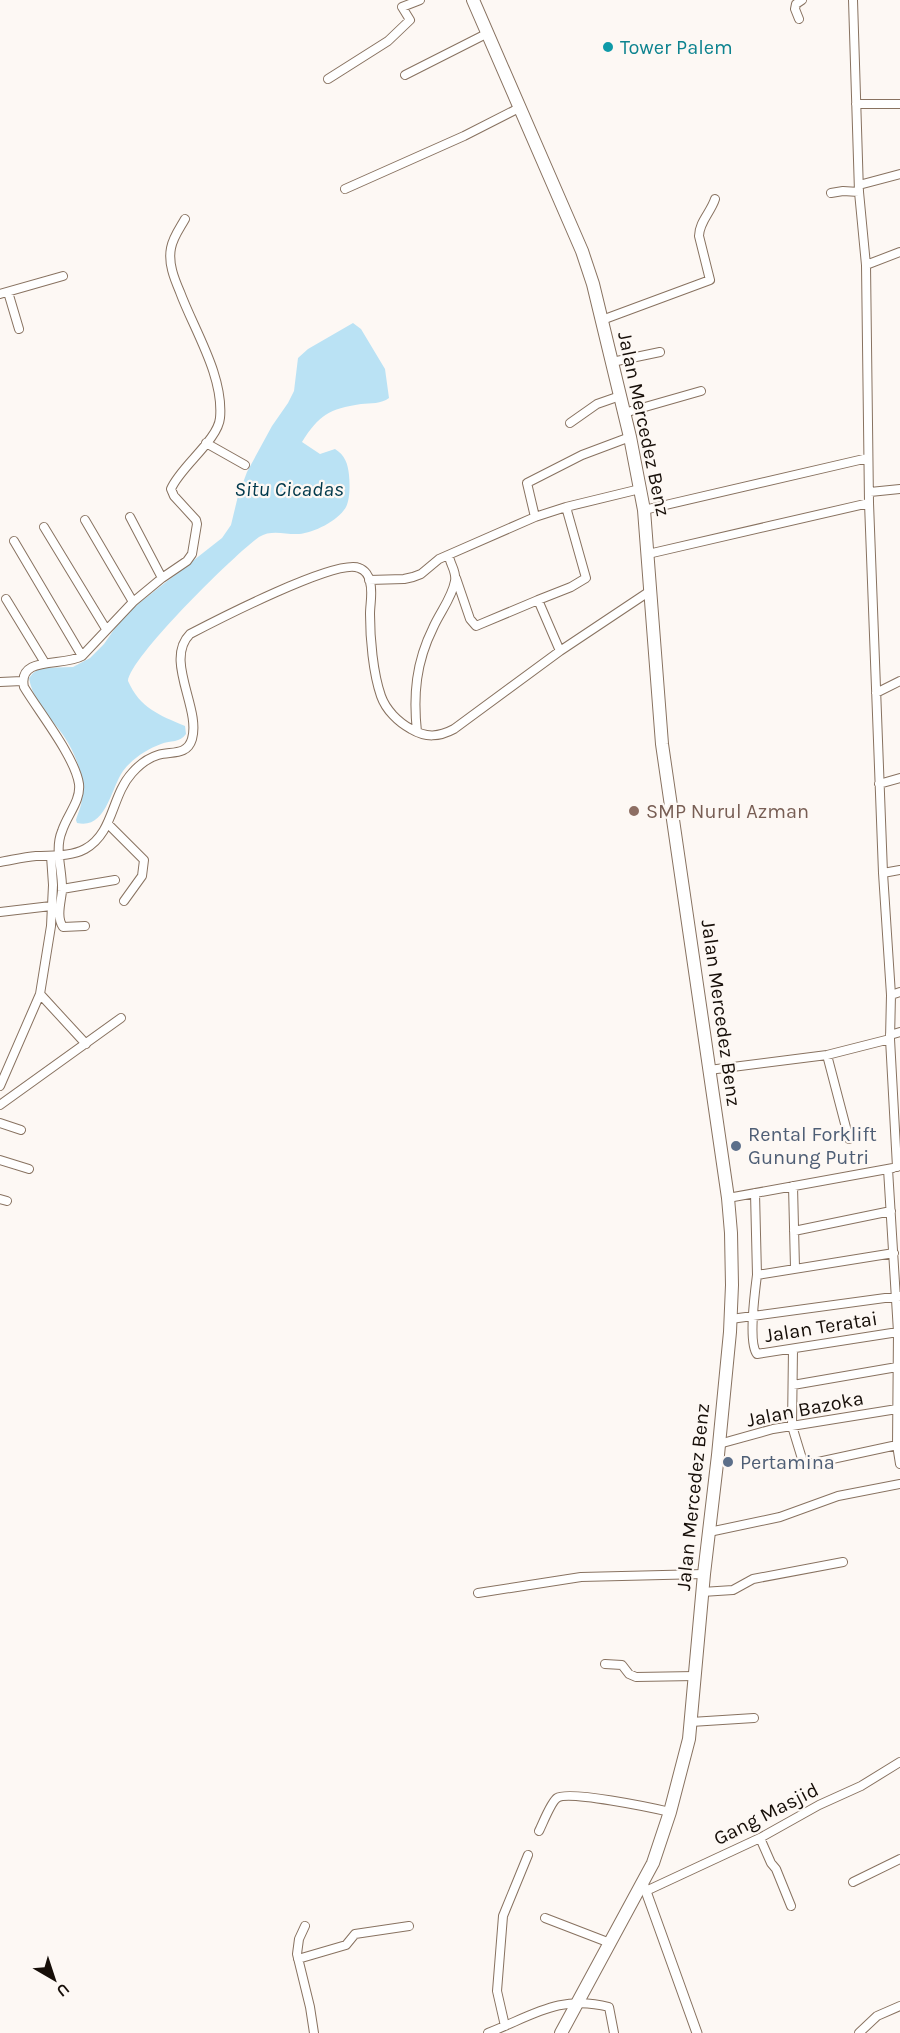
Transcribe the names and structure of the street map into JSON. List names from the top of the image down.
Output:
{
  "streets": {
    "main road": ["Jalan Mercedez Benz"],
    "street": ["Jalan Teratai", "Jalan Bazoka", "Gang Masjid"]
  },
  "crossings": [
    ["Jalan Mercedez Benz", "Jalan Bazoka"],
    ["Jalan Mercedez Benz", "Gang Masjid"]
  ],
  "water": ["Situ Cicadas"],
  "places": [
    "Tower Palem",
    "SMP Nurul Azman",
    "Rental Forklift Gunung Putri",
    "Pertamina"
  ],
  "north": "bottom right"
}
